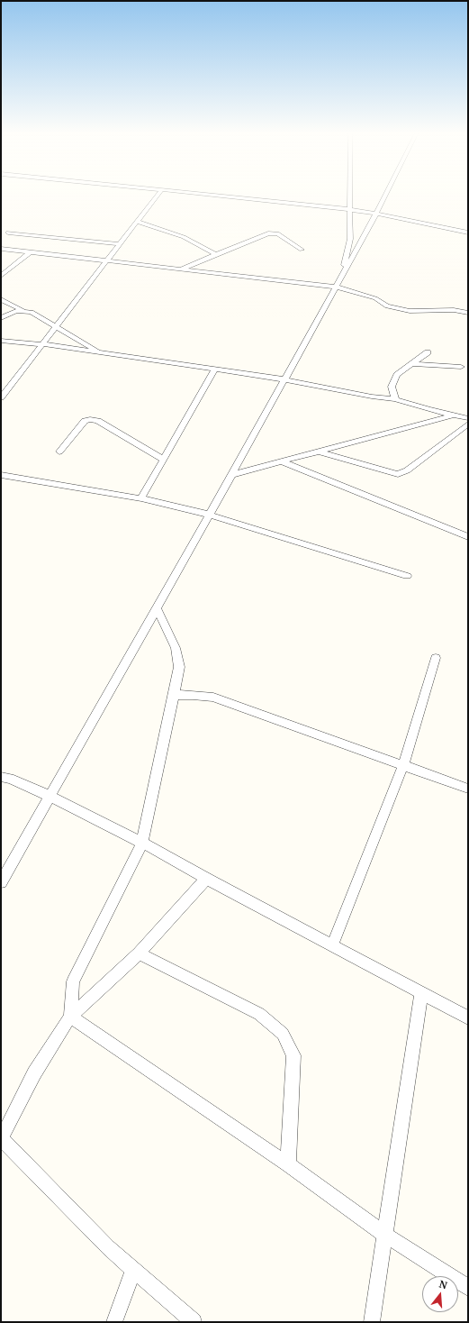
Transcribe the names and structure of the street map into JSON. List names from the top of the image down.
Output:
{
  "north": "top"
}
